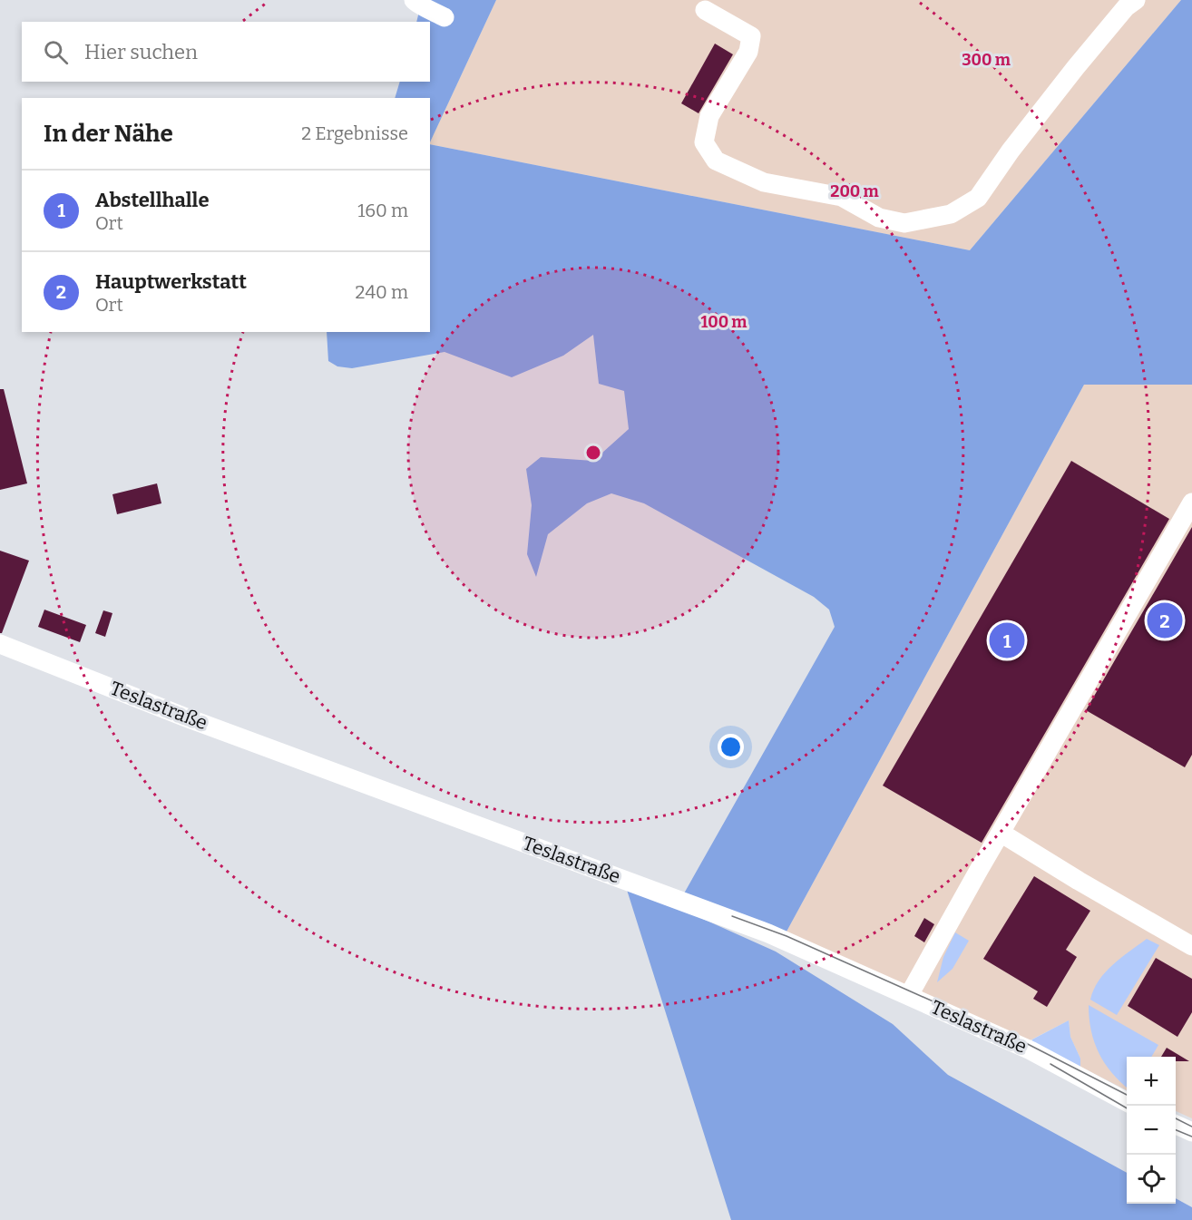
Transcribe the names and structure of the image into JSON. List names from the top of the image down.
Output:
{
  "streets": {
    "street": ["Teslastraße"]
  },
  "page": {
    "search": "Hier suchen",
    "heading": ["In der Nähe", "2 Ergebnisse"],
    "list": [
      {
        "mark": "1",
        "name": "Abstellhalle",
        "note": "Ort",
        "value": "160 m"
      },
      {
        "mark": "2",
        "name": "Hauptwerkstatt",
        "note": "Ort",
        "value": "240 m"
      }
    ],
    "pins": ["2", "1"],
    "map_buttons": ["+", "−"]
  },
  "rings": ["300 m", "200 m", "100 m"]
}
